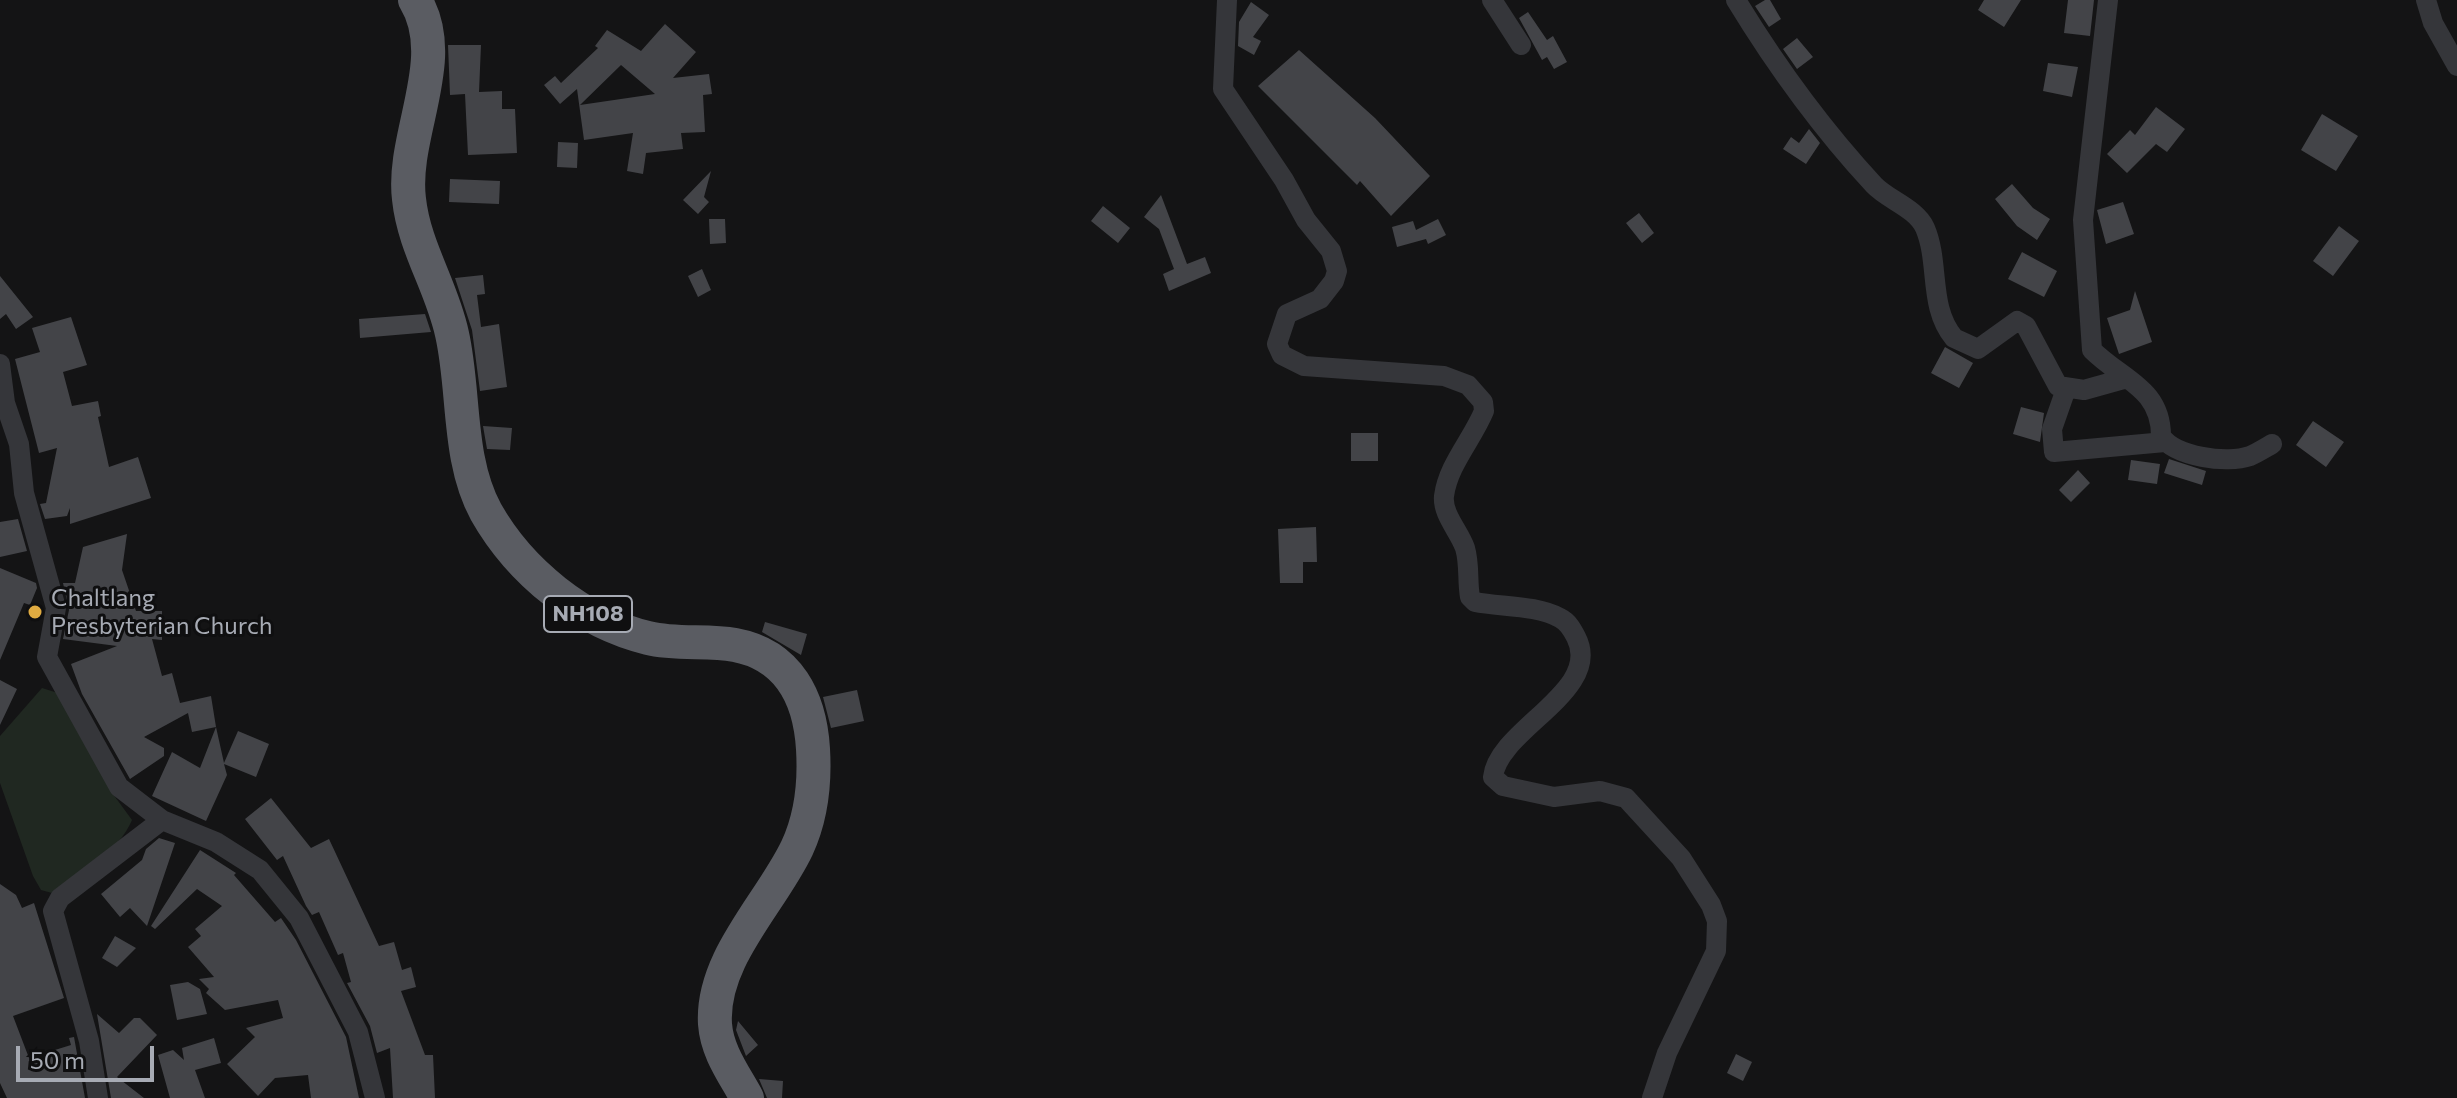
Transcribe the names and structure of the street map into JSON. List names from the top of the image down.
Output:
{
  "streets": {
    "highway": ["NH108"]
  },
  "places": ["Chaltlang Presbyterian Church"],
  "scale_bar": "50 m"
}
